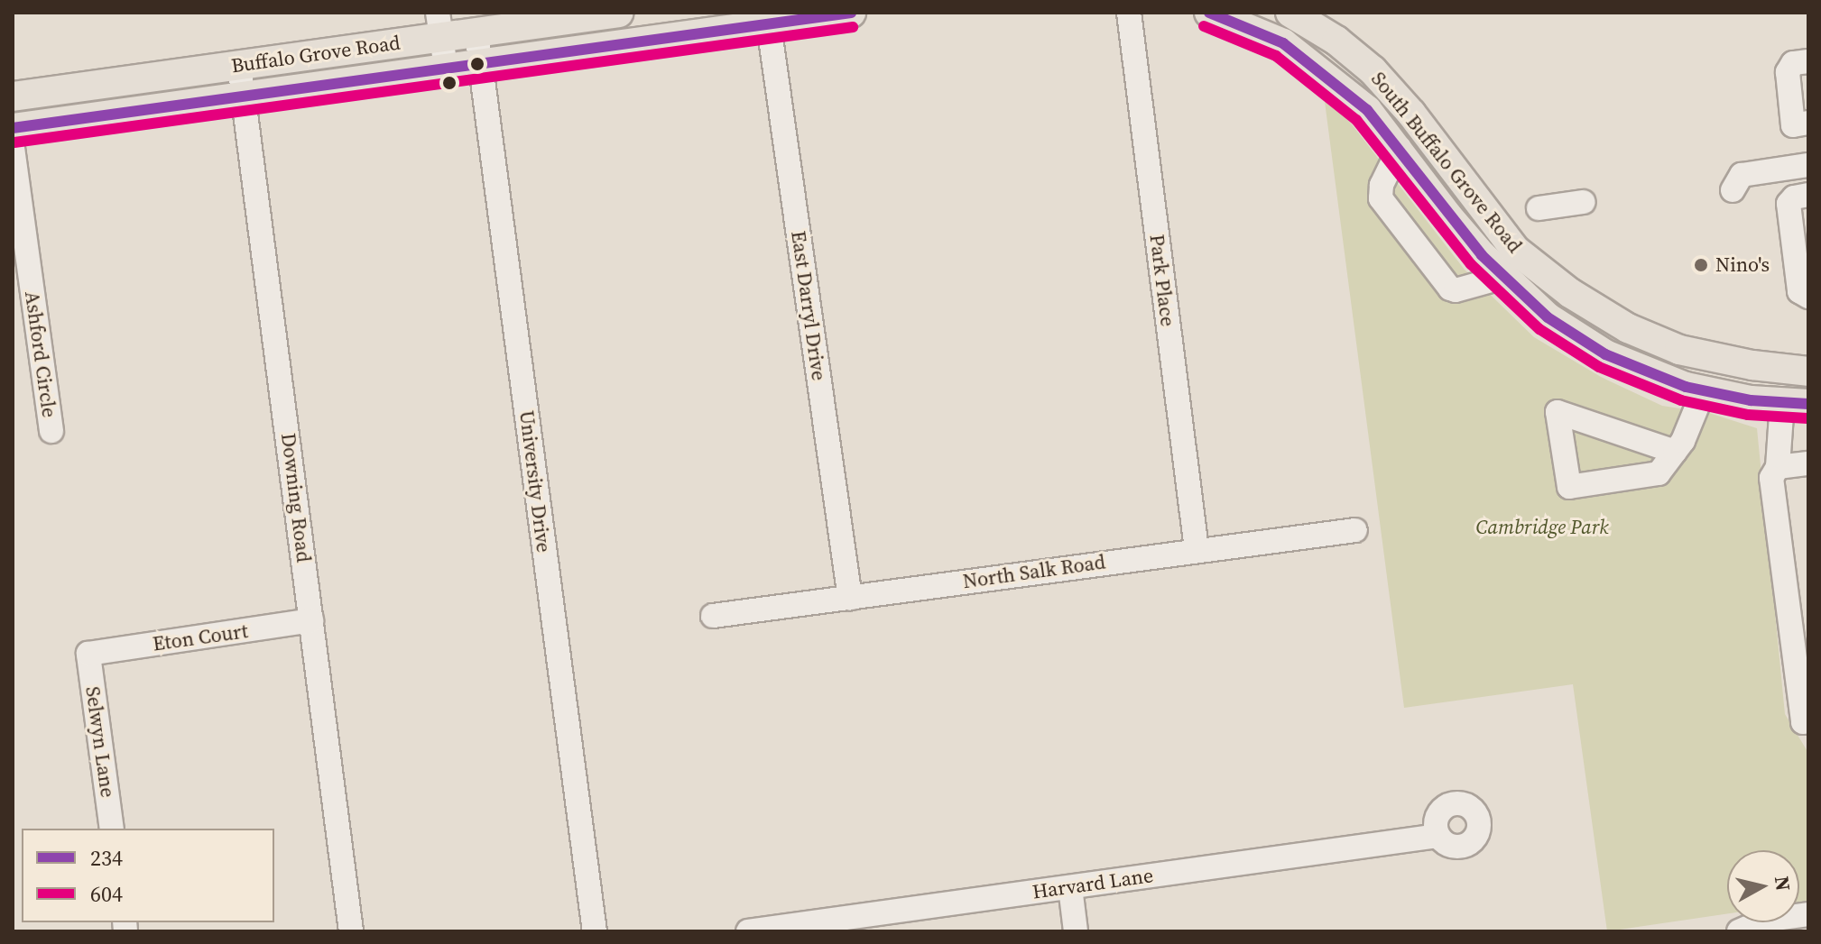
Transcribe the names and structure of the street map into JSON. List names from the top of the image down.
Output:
{
  "streets": {
    "main road": ["Buffalo Grove Road", "South Buffalo Grove Road"],
    "street": [
      "Park Place",
      "East Darryl Drive",
      "Ashford Circle",
      "University Drive",
      "Downing Road",
      "North Salk Road",
      "Eton Court",
      "Selwyn Lane",
      "Harvard Lane"
    ]
  },
  "crossings": [
    ["Buffalo Grove Road", "East Darryl Drive"],
    ["Buffalo Grove Road", "University Drive"],
    ["Buffalo Grove Road", "Downing Road"],
    ["Park Place", "North Salk Road"],
    ["East Darryl Drive", "North Salk Road"],
    ["Downing Road", "Eton Court"],
    ["Eton Court", "Selwyn Lane"]
  ],
  "parks": ["Cambridge Park"],
  "places": ["Nino's"],
  "lines": ["transit line 234", "transit line 604"],
  "legend": ["234", "604"],
  "north": "right"
}
